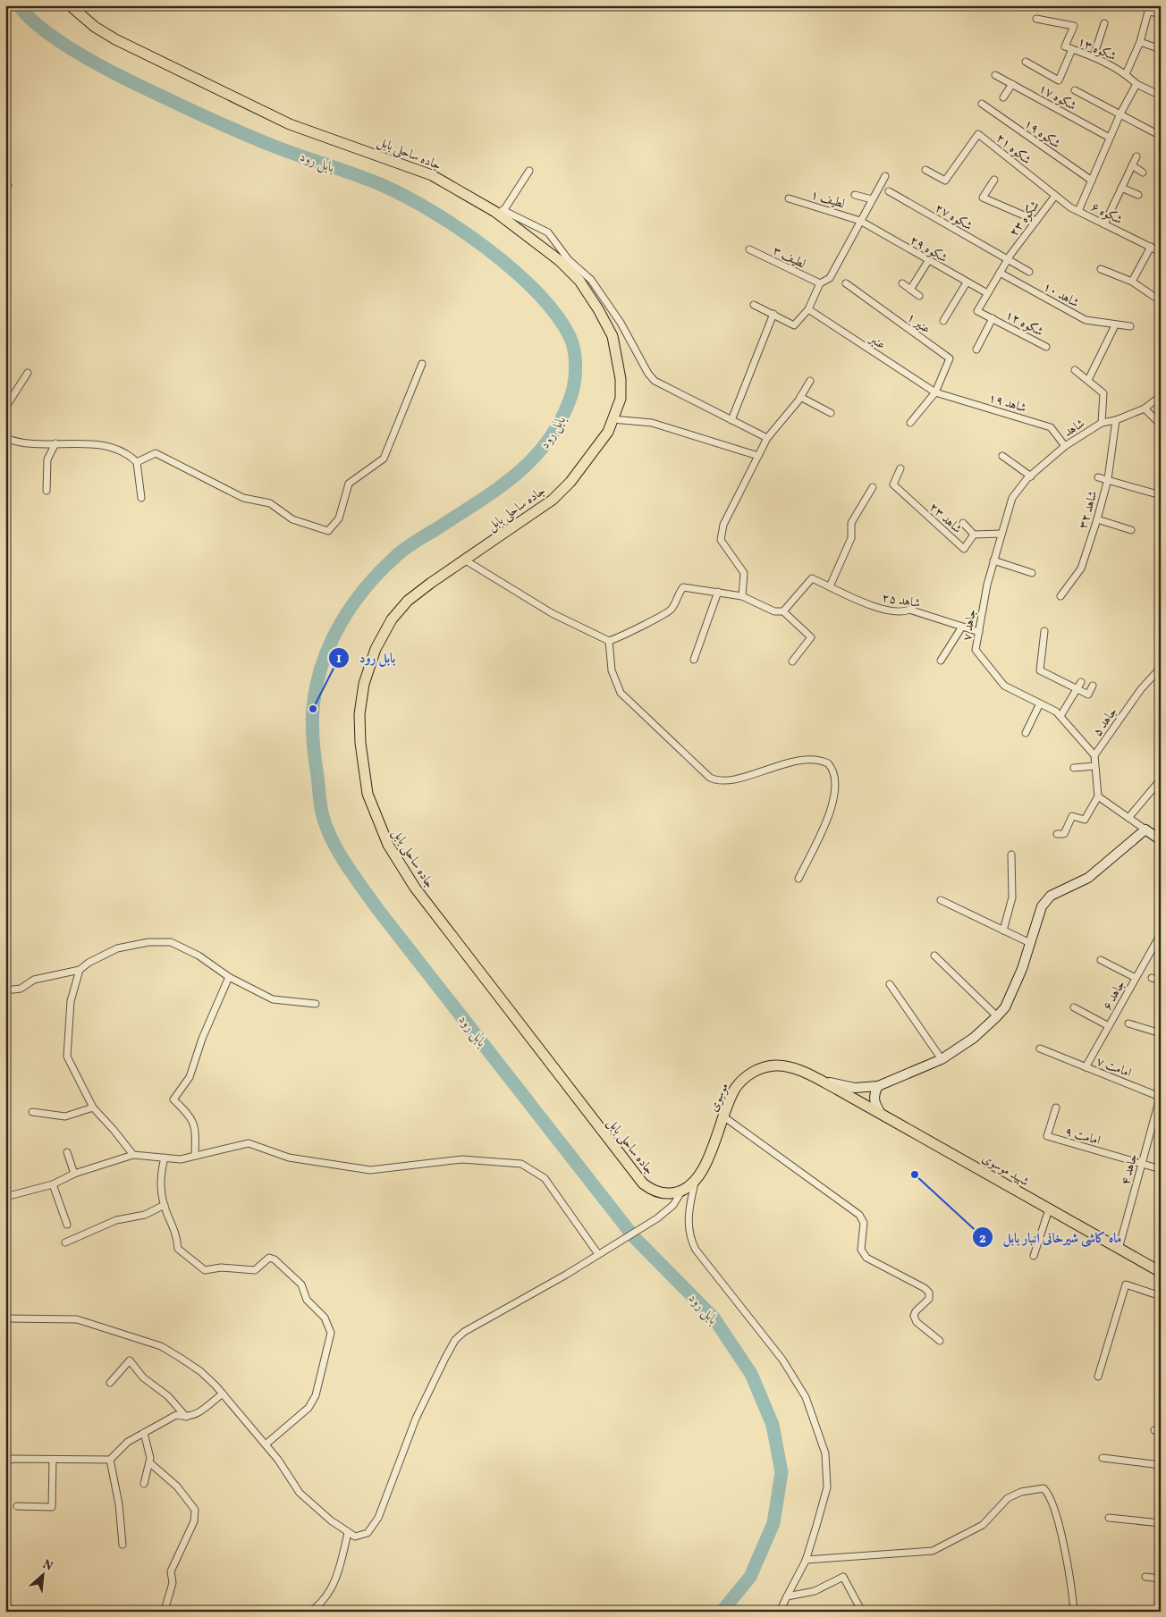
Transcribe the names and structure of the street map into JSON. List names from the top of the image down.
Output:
{
  "streets": {
    "main road": ["جاده ساحلی بابل", "موسوی", "شهید موسوی"],
    "street": [
      "شکوه ۱۳",
      "شکوه ۱۷",
      "شکوه ۱۹",
      "شکوه ۲۱",
      "لطیف ۱",
      "شکوه ۶",
      "شکوه ۲۷",
      "شکوه ۲۳",
      "شکوه ۲۹",
      "لطیف ۳",
      "شاهد ۱۰",
      "عنیر ۱",
      "شکوه ۱۲",
      "عنبر",
      "شاهد ۱۹",
      "شاهد",
      "شاهد ۳۲",
      "شاهد ۲۳",
      "شاهد ۲۵",
      "جاهد ۷",
      "جاهد ۵",
      "جاهد ۶",
      "امامت ۷",
      "امامت ۹",
      "جاهد ۴"
    ]
  },
  "crossings": [
    ["شکوه ۲۱", "شکوه ۶"],
    ["شکوه ۲۱", "شکوه ۲۳"],
    ["جاده ساحلی بابل", "موسوی"],
    ["لطیف ۱", "شکوه ۲۹"],
    ["شکوه ۶", "شکوه ۲۳"],
    ["شکوه ۲۷", "شکوه ۲۳"],
    ["شکوه ۲۳", "شکوه ۲۹"],
    ["شکوه ۲۳", "شاهد ۱۰"],
    ["شکوه ۲۳", "شکوه ۱۲"],
    ["شکوه ۲۹", "شکوه ۱۲"],
    ["عنیر ۱", "عنبر"],
    ["عنیر ۱", "شاهد ۱۹"],
    ["عنبر", "شاهد ۱۹"],
    ["شاهد ۱۹", "شاهد"],
    ["شاهد", "شاهد ۳۲"],
    ["شاهد", "جاهد ۷"],
    ["شاهد ۲۳", "جاهد ۷"],
    ["شاهد ۲۵", "جاهد ۷"],
    ["جاهد ۷", "جاهد ۵"],
    ["جاهد ۶", "امامت ۷"],
    ["امامت ۷", "جاهد ۴"],
    ["موسوی", "شهید موسوی"],
    ["امامت ۹", "جاهد ۴"],
    ["شهید موسوی", "جاهد ۴"]
  ],
  "water": ["بابل رود"],
  "places": ["بابل رود", "ماه کاشی شیرخانی انبار بابل"],
  "north": "top right"
}
